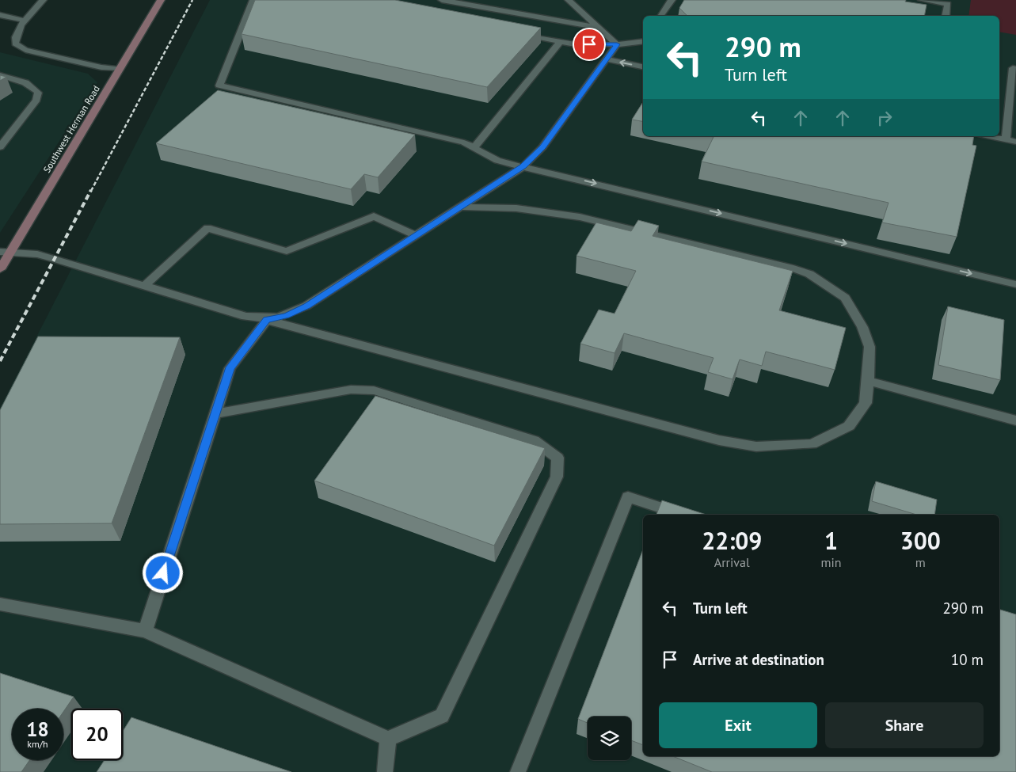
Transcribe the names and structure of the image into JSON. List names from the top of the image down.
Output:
{
  "streets": {
    "main road": ["Southwest Herman Road"]
  },
  "page": {
    "turn": ["290 m", "Turn left"],
    "eta": [
      "22:09",
      "Arrival",
      "1",
      "min",
      "300",
      "m"
    ],
    "list": [
      {
        "name": "Turn left",
        "value": "290 m"
      },
      {
        "name": "Arrive at destination",
        "value": "10 m"
      }
    ],
    "buttons": ["Exit", "Share"],
    "speed": "18 km/h",
    "limit": "20"
  }
}
